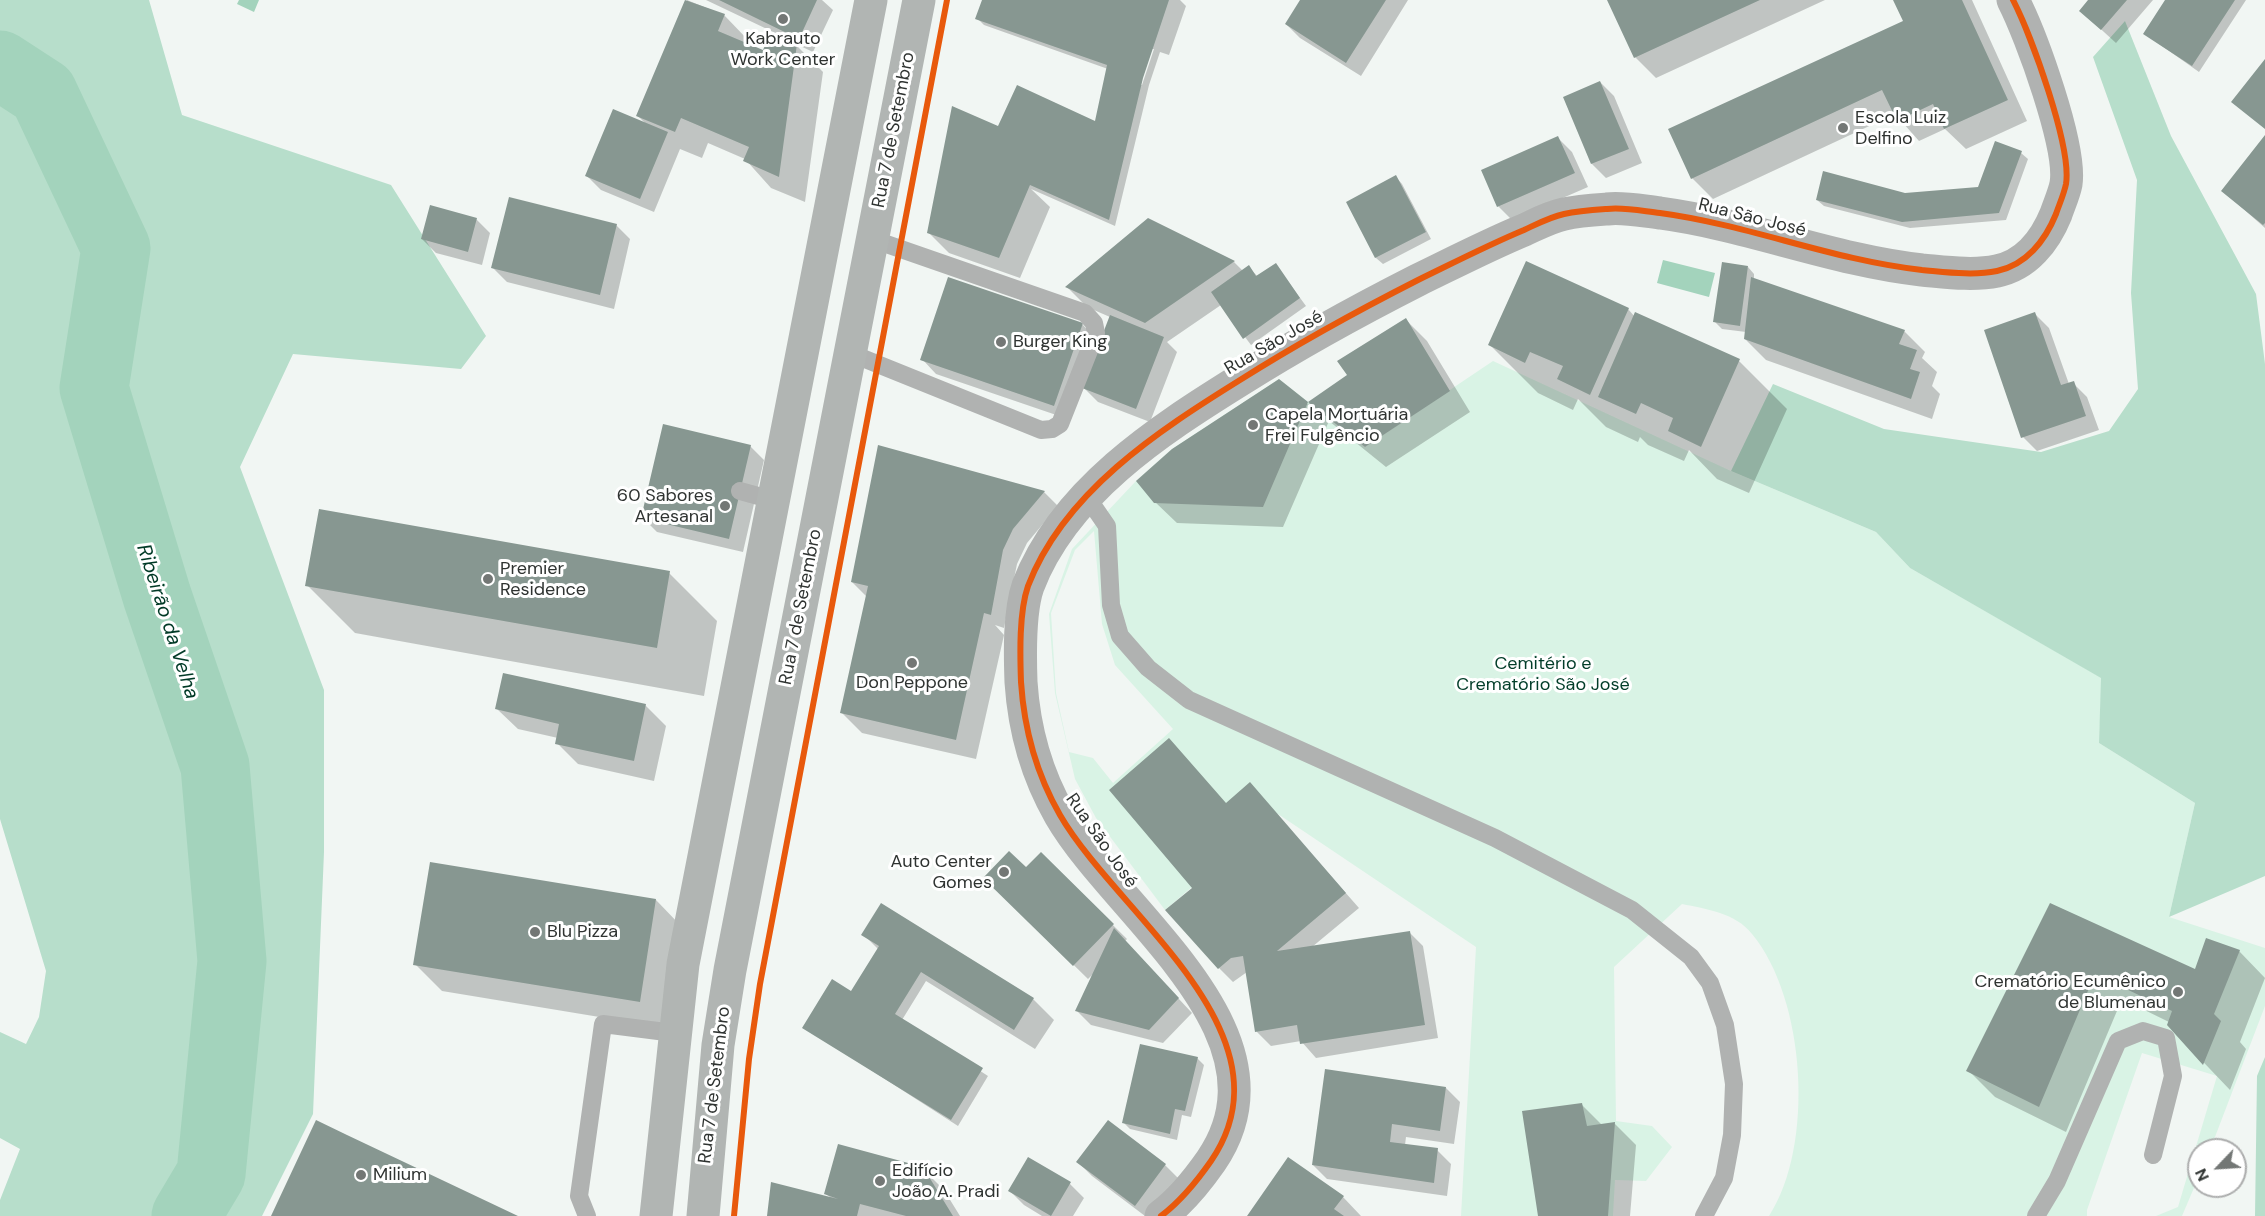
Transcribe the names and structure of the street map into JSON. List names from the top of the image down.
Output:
{
  "streets": {
    "main road": ["Rua 7 de Setembro"],
    "street": ["Rua São José"]
  },
  "water": ["Ribeirão da Velha"],
  "parks": ["Cemitério e Crematório São José"],
  "places": [
    "Kabrauto Work Center",
    "Escola Luiz Delfino",
    "Burger King",
    "Capela Mortuária Frei Fulgêncio",
    "60 Sabores Artesanal",
    "Premier Residence",
    "Don Peppone",
    "Auto Center Gomes",
    "Blu Pizza",
    "Crematório Ecumênico de Blumenau",
    "Milium",
    "Edifício João A. Pradi"
  ],
  "north": "bottom left"
}
